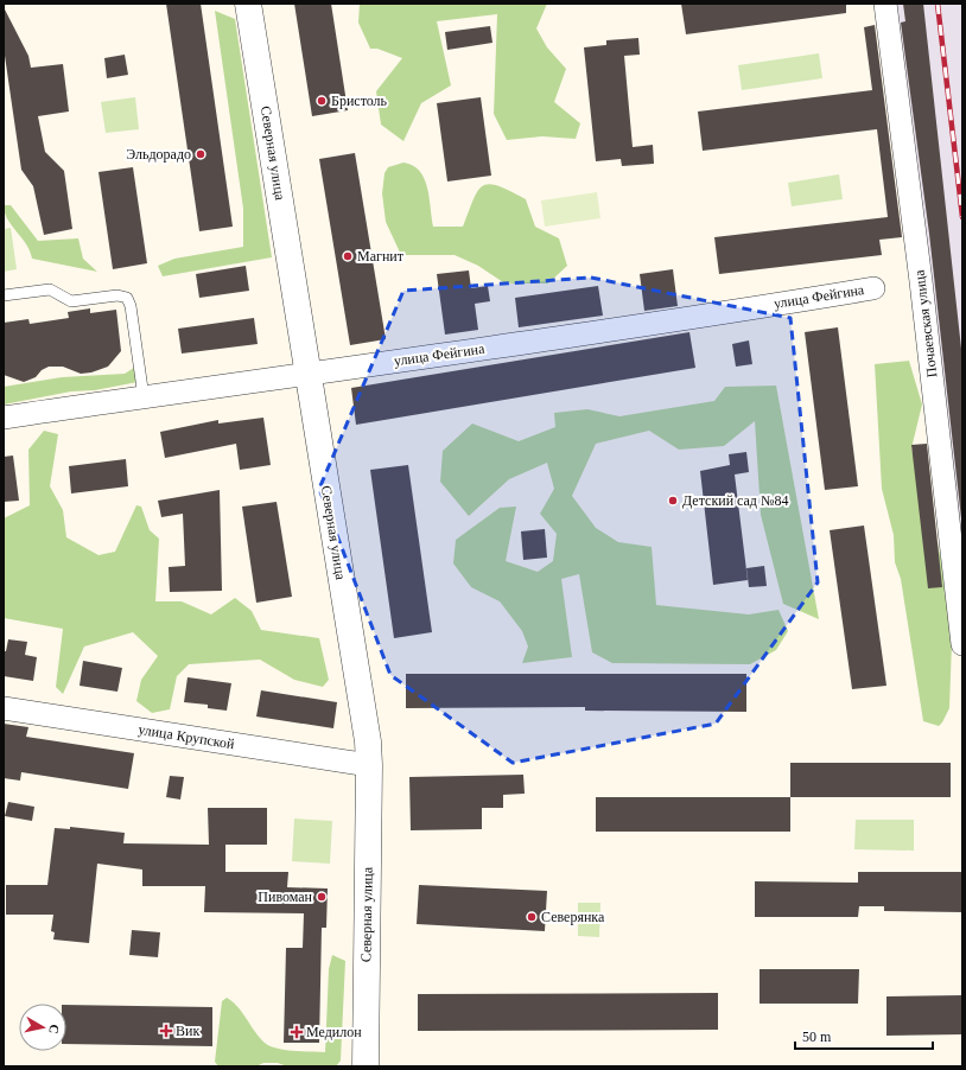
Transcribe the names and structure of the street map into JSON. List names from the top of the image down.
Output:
{
  "streets": {
    "street": [
      "Северная улица",
      "улица Фейгина",
      "Почаевская улица",
      "улица Крупской"
    ]
  },
  "crossings": [
    ["Северная улица", "улица Фейгина"],
    ["Северная улица", "улица Крупской"]
  ],
  "places": {
    "other": [
      "Бристоль",
      "Эльдорадо",
      "Магнит",
      "Детский сад №84",
      "Пивоман",
      "Северянка"
    ],
    "health": ["Вик", "Медилон"]
  },
  "scale_bar": "50 m",
  "north": "right"
}
